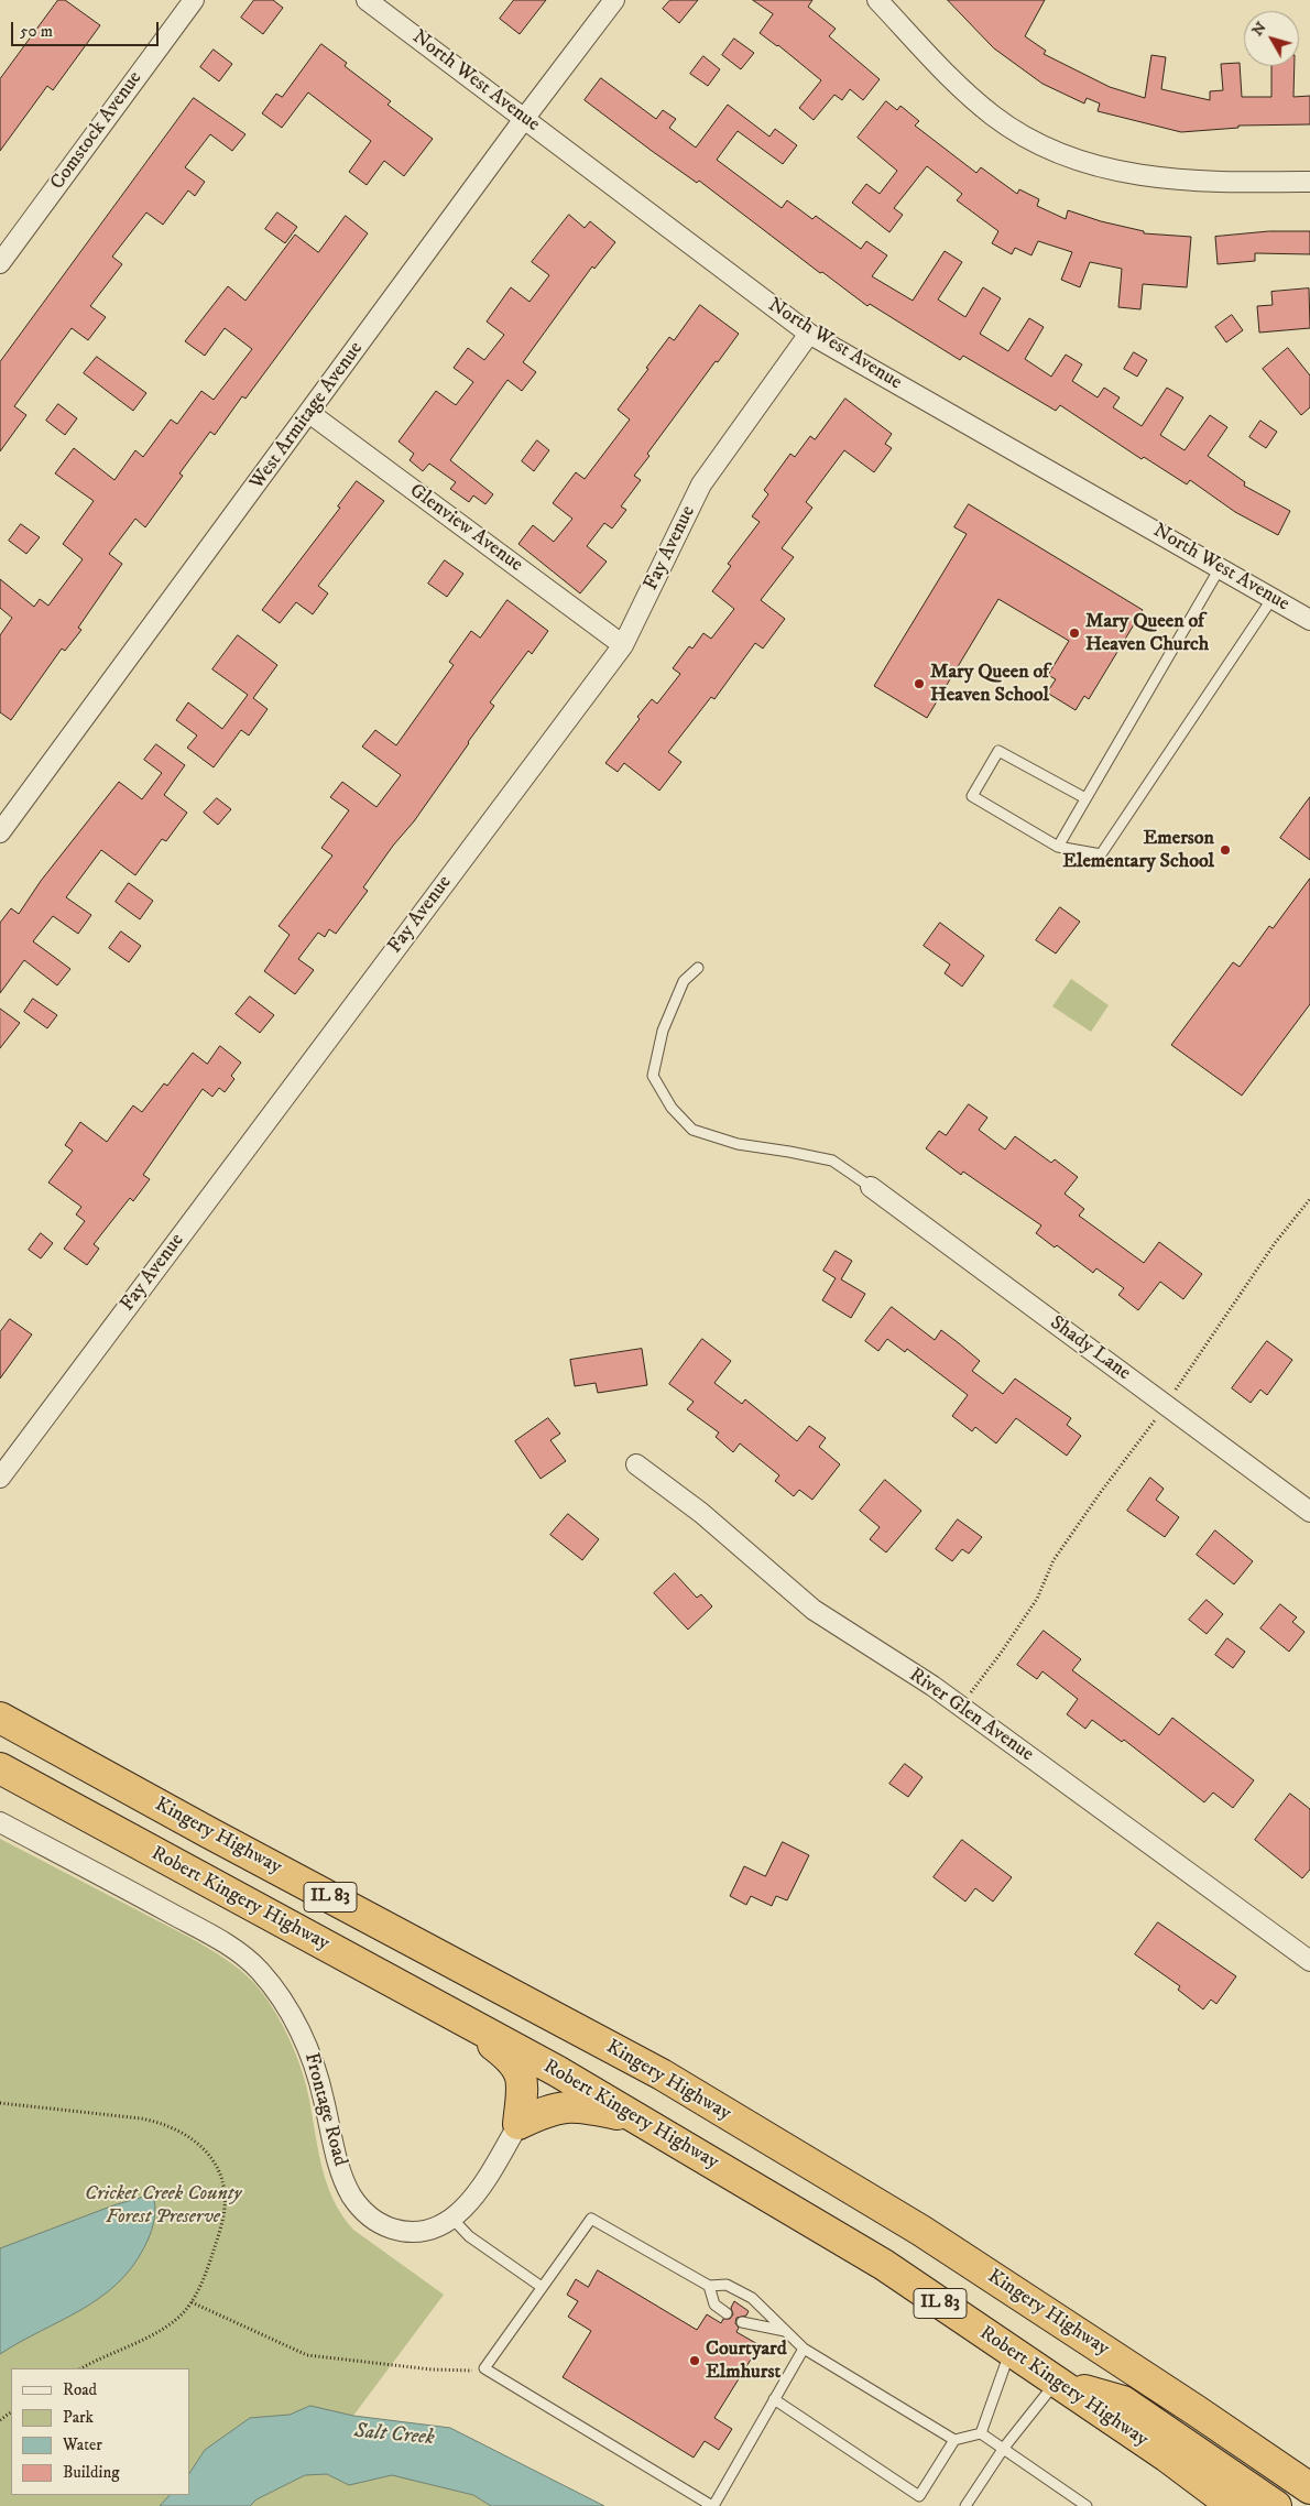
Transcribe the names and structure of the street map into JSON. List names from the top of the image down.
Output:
{
  "streets": {
    "highway": ["Kingery Highway", "IL 83", "Robert Kingery Highway"],
    "street": [
      "North West Avenue",
      "Comstock Avenue",
      "West Armitage Avenue",
      "Glenview Avenue",
      "Fay Avenue",
      "Shady Lane",
      "River Glen Avenue",
      "Frontage Road"
    ]
  },
  "crossings": [
    ["North West Avenue", "West Armitage Avenue"],
    ["North West Avenue", "Fay Avenue"],
    ["West Armitage Avenue", "Glenview Avenue"],
    ["Glenview Avenue", "Fay Avenue"]
  ],
  "water": ["Salt Creek"],
  "parks": ["Cricket Creek County Forest Preserve"],
  "places": [
    "Mary Queen of Heaven Church",
    "Mary Queen of Heaven School",
    "Emerson Elementary School",
    "Courtyard Elmhurst"
  ],
  "legend": [
    "Road",
    "Park",
    "Water",
    "Building"
  ],
  "scale_bar": "50 m",
  "north": "top left"
}
